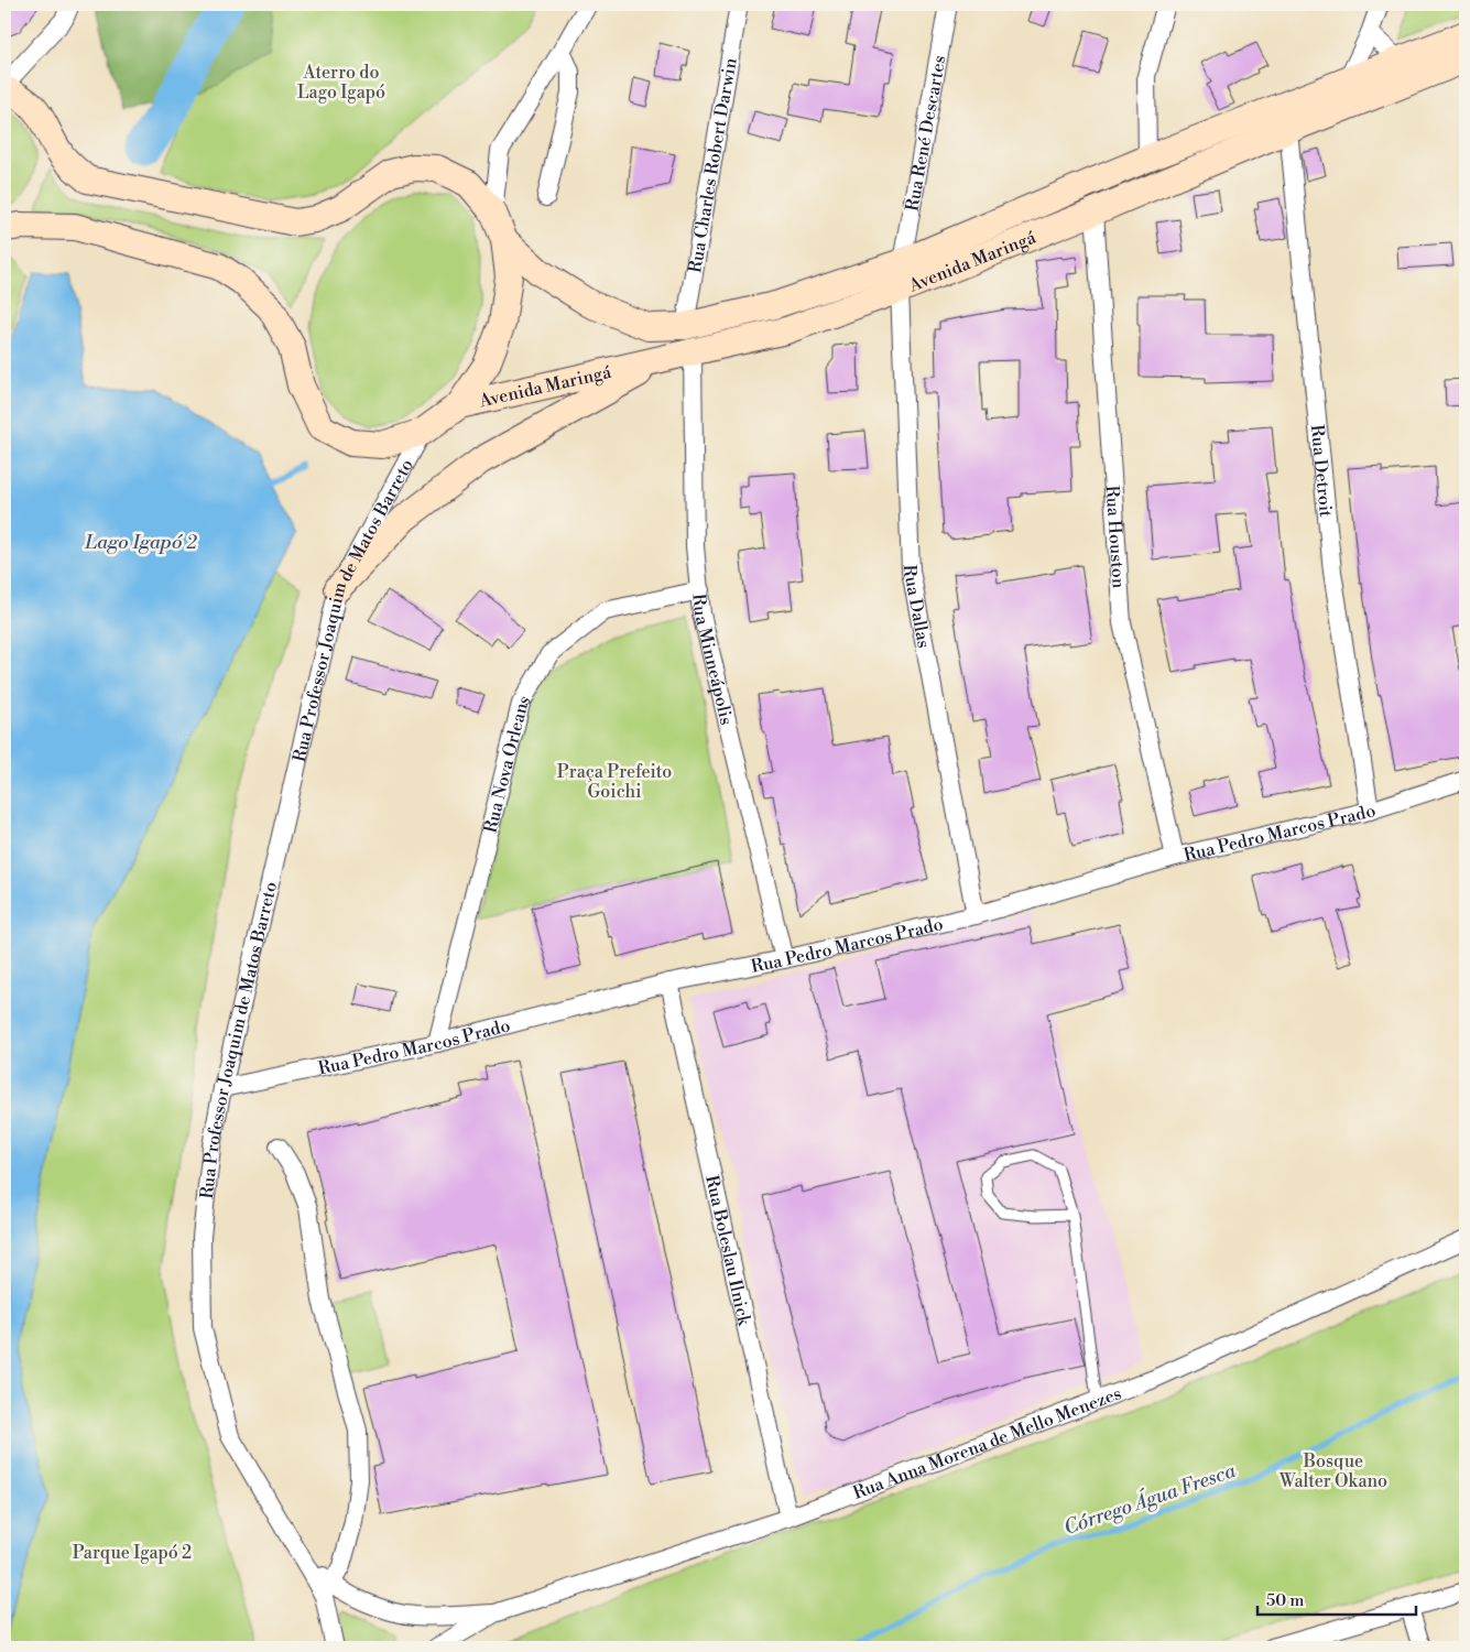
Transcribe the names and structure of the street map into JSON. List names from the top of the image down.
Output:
{
  "streets": {
    "main road": ["Avenida Maringá"],
    "street": [
      "Rua René Descartes",
      "Rua Charles Robert Darwin",
      "Rua Detroit",
      "Rua Houston",
      "Rua Dallas",
      "Rua Professor Joaquim de Matos Barreto",
      "Rua Minneápolis",
      "Rua Nova Orleans",
      "Rua Pedro Marcos Prado",
      "Rua Boleslau Ilnick",
      "Rua Anna Morena de Mello Menezes"
    ]
  },
  "crossings": [
    ["Rua René Descartes", "Avenida Maringá"],
    ["Rua Charles Robert Darwin", "Avenida Maringá"],
    ["Avenida Maringá", "Rua Detroit"],
    ["Avenida Maringá", "Rua Houston"],
    ["Avenida Maringá", "Rua Dallas"],
    ["Avenida Maringá", "Rua Professor Joaquim de Matos Barreto"],
    ["Avenida Maringá", "Rua Minneápolis"],
    ["Rua Detroit", "Rua Pedro Marcos Prado"],
    ["Rua Houston", "Rua Pedro Marcos Prado"],
    ["Rua Dallas", "Rua Pedro Marcos Prado"],
    ["Rua Professor Joaquim de Matos Barreto", "Rua Pedro Marcos Prado"],
    ["Rua Minneápolis", "Rua Nova Orleans"],
    ["Rua Minneápolis", "Rua Pedro Marcos Prado"],
    ["Rua Nova Orleans", "Rua Pedro Marcos Prado"],
    ["Rua Pedro Marcos Prado", "Rua Boleslau Ilnick"],
    ["Rua Boleslau Ilnick", "Rua Anna Morena de Mello Menezes"]
  ],
  "water": ["Lago Igapó 2", "Córrego Água Fresca"],
  "parks": [
    "Aterro do Lago Igapó",
    "Praça Prefeito Goichi",
    "Bosque Walter Okano",
    "Parque Igapó 2"
  ],
  "scale_bar": "50 m"
}
